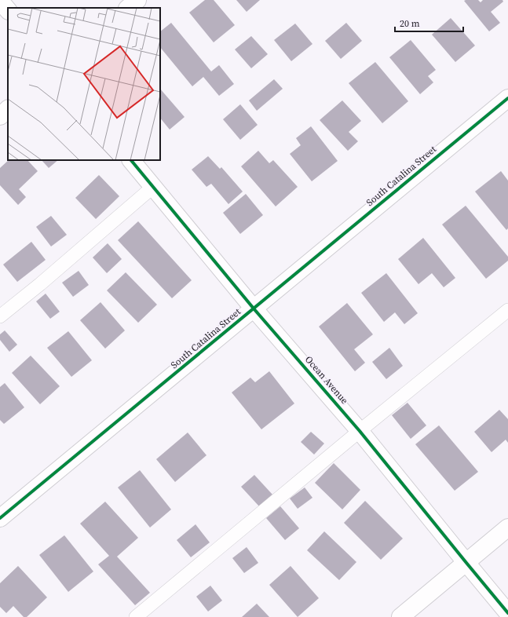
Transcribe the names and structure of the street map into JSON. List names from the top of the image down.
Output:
{
  "streets": {
    "street": ["South Catalina Street", "Ocean Avenue"]
  },
  "crossings": [
    ["South Catalina Street", "Ocean Avenue"]
  ],
  "scale_bar": "20 m"
}
